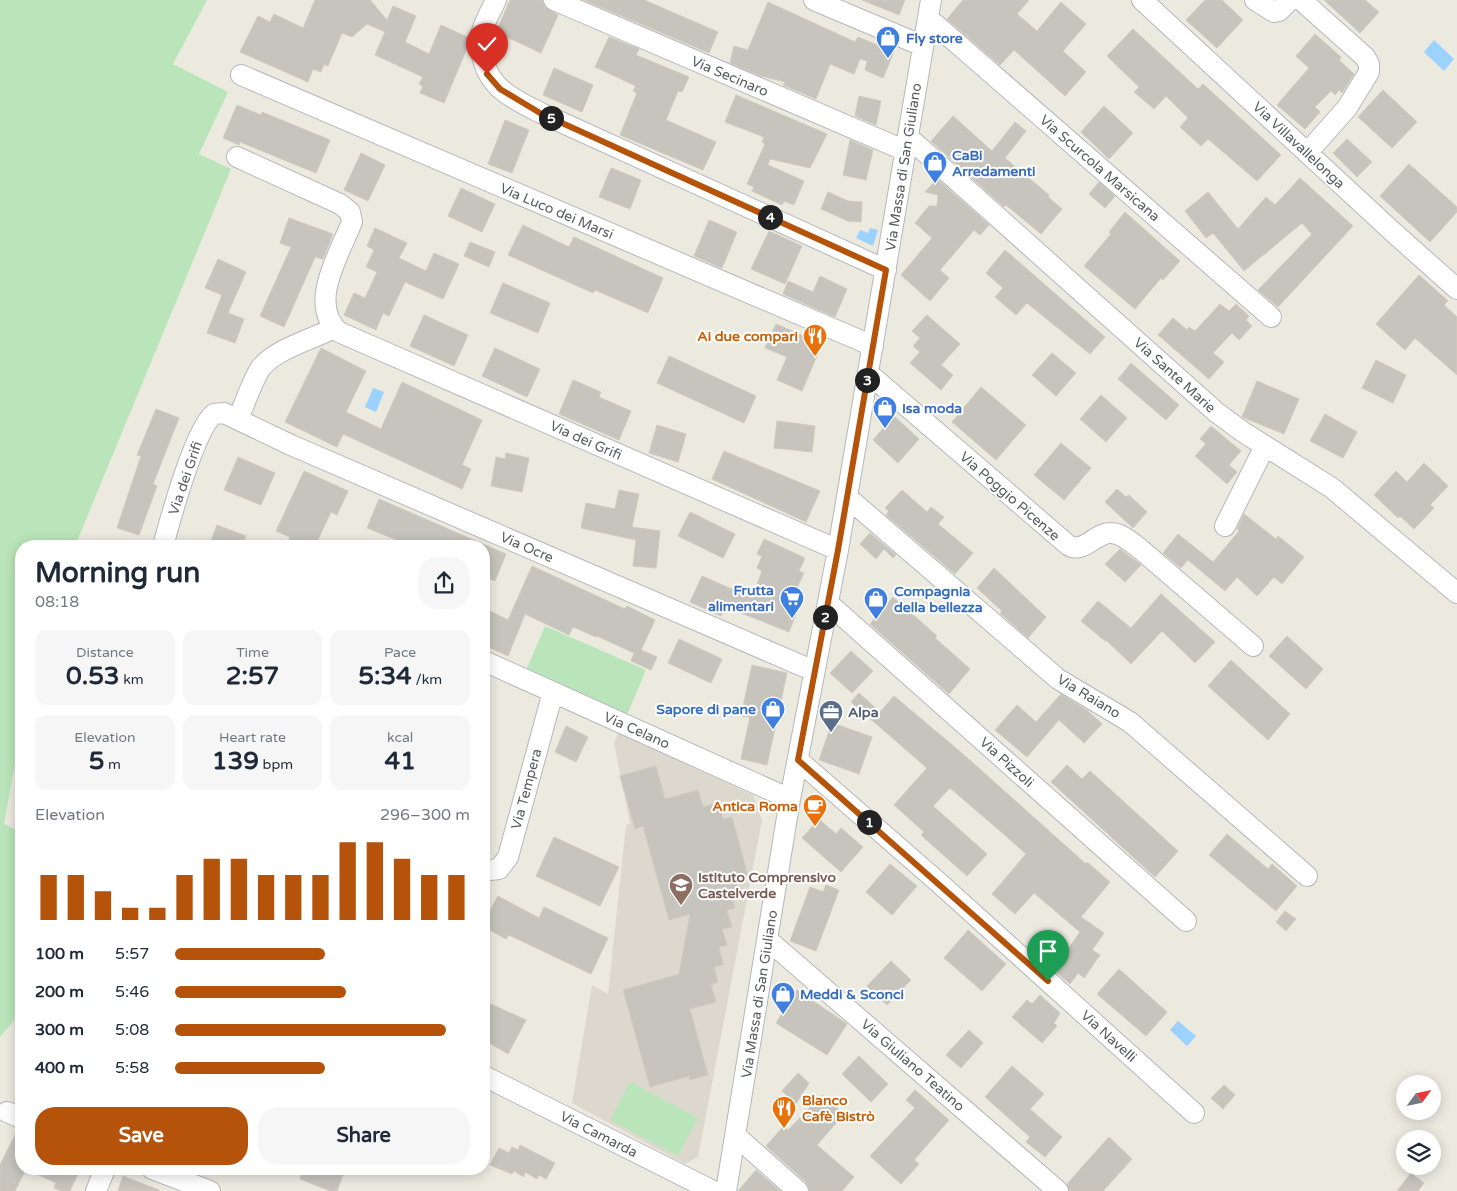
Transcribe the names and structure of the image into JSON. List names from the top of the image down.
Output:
{
  "streets": {
    "street": [
      "Via Secinaro",
      "Via Villavallelonga",
      "Via Massa di San Giuliano",
      "Via Scurcola Marsicana",
      "Via Luco dei Marsi",
      "Via Sante Marie",
      "Via dei Grifi",
      "Via Poggio Picenze",
      "Via Ocre",
      "Via Raiano",
      "Via Celano",
      "Via Pizzoli",
      "Via Tempera",
      "Via Navelli",
      "Via Giuliano Teatino",
      "Via Camarda"
    ]
  },
  "crossings": [
    ["Via Secinaro", "Via Massa di San Giuliano"],
    ["Via Secinaro", "Via Sante Marie"],
    ["Via Massa di San Giuliano", "Via Scurcola Marsicana"],
    ["Via Massa di San Giuliano", "Via Luco dei Marsi"],
    ["Via Massa di San Giuliano", "Via Sante Marie"],
    ["Via Massa di San Giuliano", "Via dei Grifi"],
    ["Via Massa di San Giuliano", "Via Poggio Picenze"],
    ["Via Massa di San Giuliano", "Via Ocre"],
    ["Via Massa di San Giuliano", "Via Raiano"],
    ["Via Massa di San Giuliano", "Via Celano"],
    ["Via Massa di San Giuliano", "Via Pizzoli"],
    ["Via Massa di San Giuliano", "Via Navelli"],
    ["Via Massa di San Giuliano", "Via Giuliano Teatino"],
    ["Via dei Grifi", "Via Ocre"],
    ["Via Celano", "Via Tempera"]
  ],
  "places": {
    "shop": [
      "Fly store",
      "CaBi Arredamenti",
      "Isa moda",
      "Compagnia della bellezza",
      "Sapore di pane",
      "Meddi & Sconci"
    ],
    "restaurant": ["Ai due compari", "Blanco Cafè Bistrò"],
    "supermarket": ["Frutta alimentari"],
    "office": ["Alpa"],
    "cafe": ["Antica Roma"],
    "school or university": ["Istituto Comprensivo Castelverde"]
  },
  "north": "top right",
  "page": {
    "pins": [
      "5",
      "4",
      "3",
      "2",
      "1"
    ],
    "heading": ["Morning run", "08:18"],
    "stats": [
      ["Distance", "0.53 km"],
      ["Time", "2:57"],
      ["Pace", "5:34 /km"],
      ["Elevation", "5 m"],
      ["Heart rate", "139 bpm"],
      ["kcal", "41"]
    ],
    "chart": ["Elevation", "296–300 m"],
    "list": [
      {
        "name": "100 m",
        "note": "5:57"
      },
      {
        "name": "200 m",
        "note": "5:46"
      },
      {
        "name": "300 m",
        "note": "5:08"
      },
      {
        "name": "400 m",
        "note": "5:58"
      }
    ],
    "buttons": ["Save", "Share"]
  }
}
